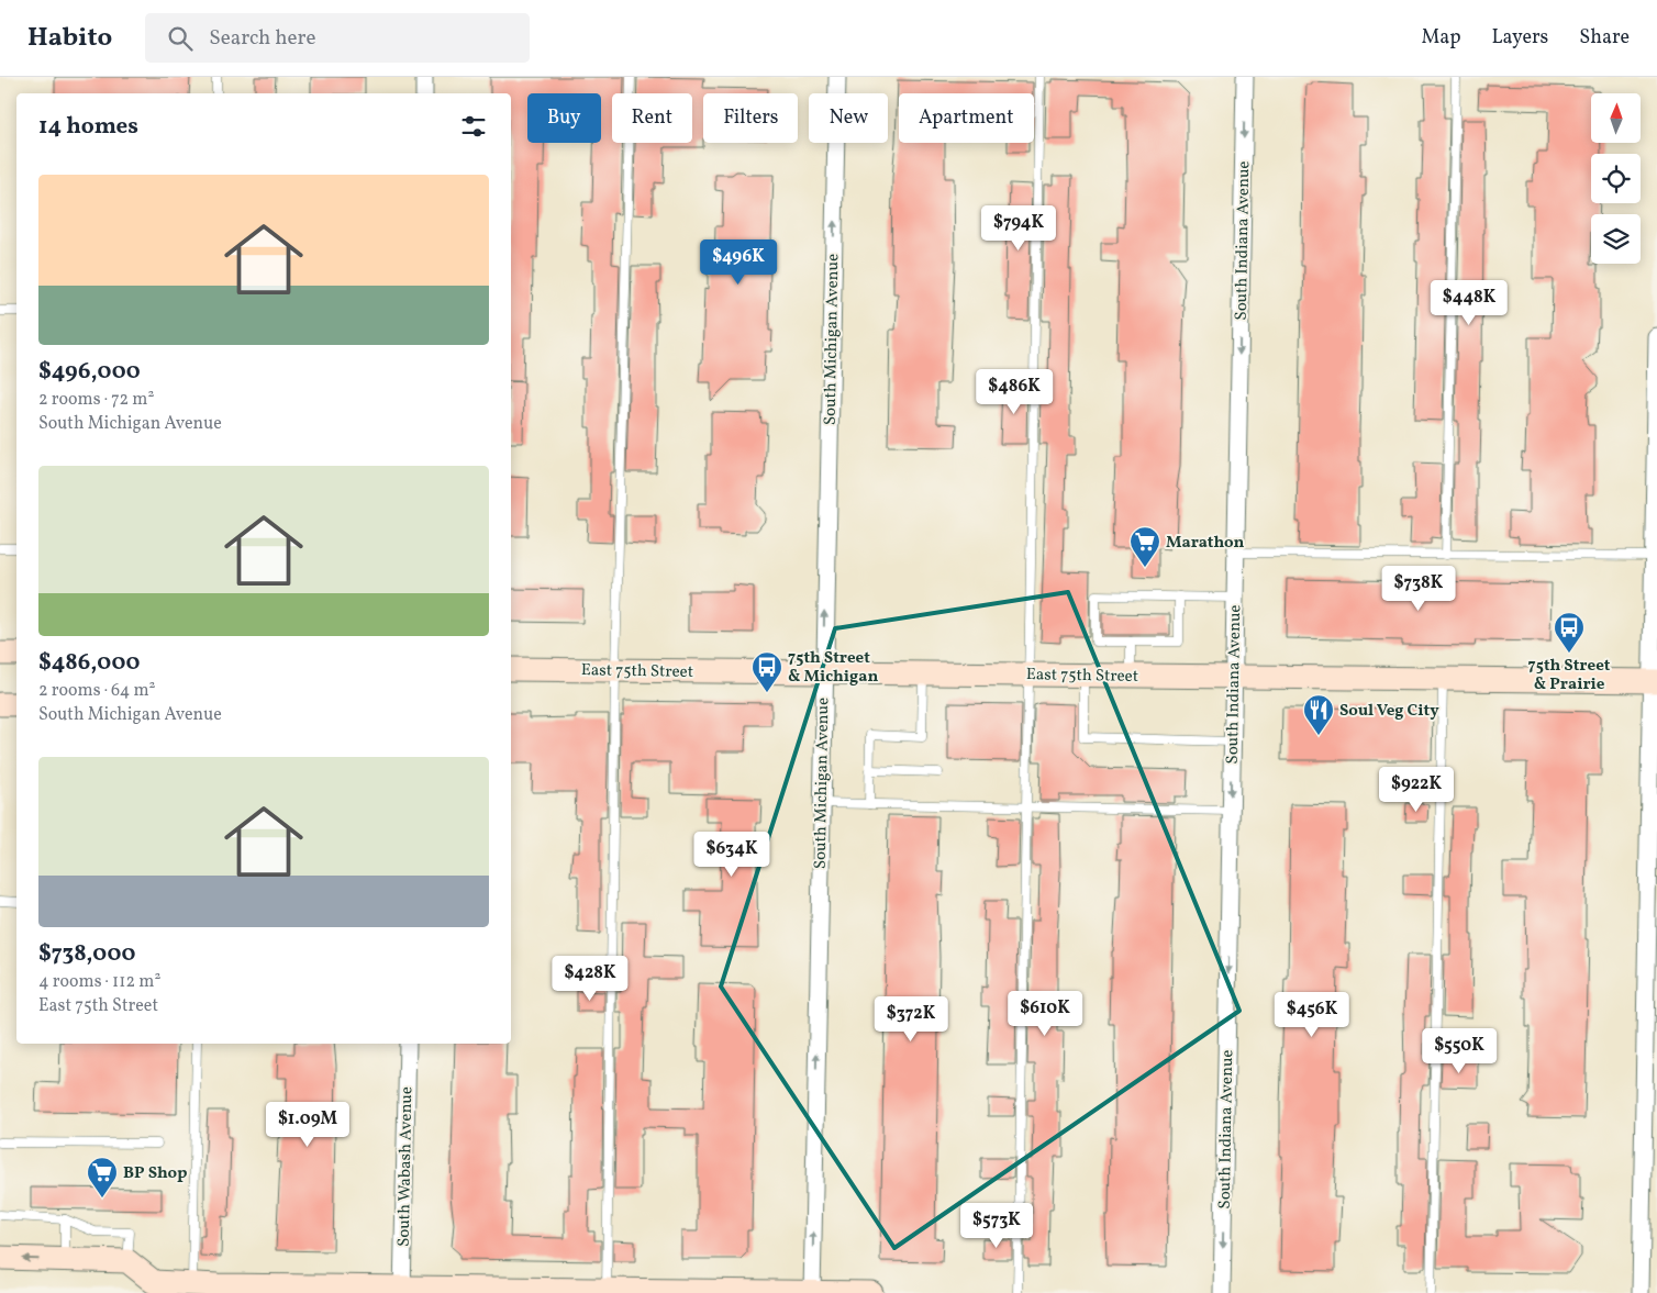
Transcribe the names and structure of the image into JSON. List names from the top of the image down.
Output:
{
  "streets": {
    "street": [
      "South Indiana Avenue",
      "South Michigan Avenue",
      "East 75th Street",
      "South Wabash Avenue"
    ]
  },
  "crossings": [
    ["South Indiana Avenue", "East 75th Street"],
    ["South Michigan Avenue", "East 75th Street"]
  ],
  "one_way": ["South Indiana Avenue", "South Michigan Avenue"],
  "places": {
    "supermarket": ["Marathon", "BP Shop"],
    "bus stop": ["75th Street & Prairie", "75th Street & Michigan"],
    "restaurant": ["Soul Veg City"]
  },
  "north": "top",
  "page": {
    "header": "Habito",
    "search": "Search here",
    "nav": ["Map", "Layers", "Share"],
    "chip": [
      "Buy",
      "Rent",
      "Filters",
      "New",
      "Apartment"
    ],
    "heading": "14 homes",
    "list": [
      {
        "name": "$496,000",
        "note": "2 rooms · 72 m² · South Michigan Avenue"
      },
      {
        "name": "$486,000",
        "note": "2 rooms · 64 m² · South Michigan Avenue"
      },
      {
        "name": "$738,000",
        "note": "4 rooms · 112 m² · East 75th Street"
      }
    ],
    "price": [
      "$794K",
      "$496K",
      "$448K",
      "$486K",
      "$738K",
      "$922K",
      "$634K",
      "$428K",
      "$610K",
      "$456K",
      "$372K",
      "$550K",
      "$1.09M",
      "$573K"
    ]
  }
}
